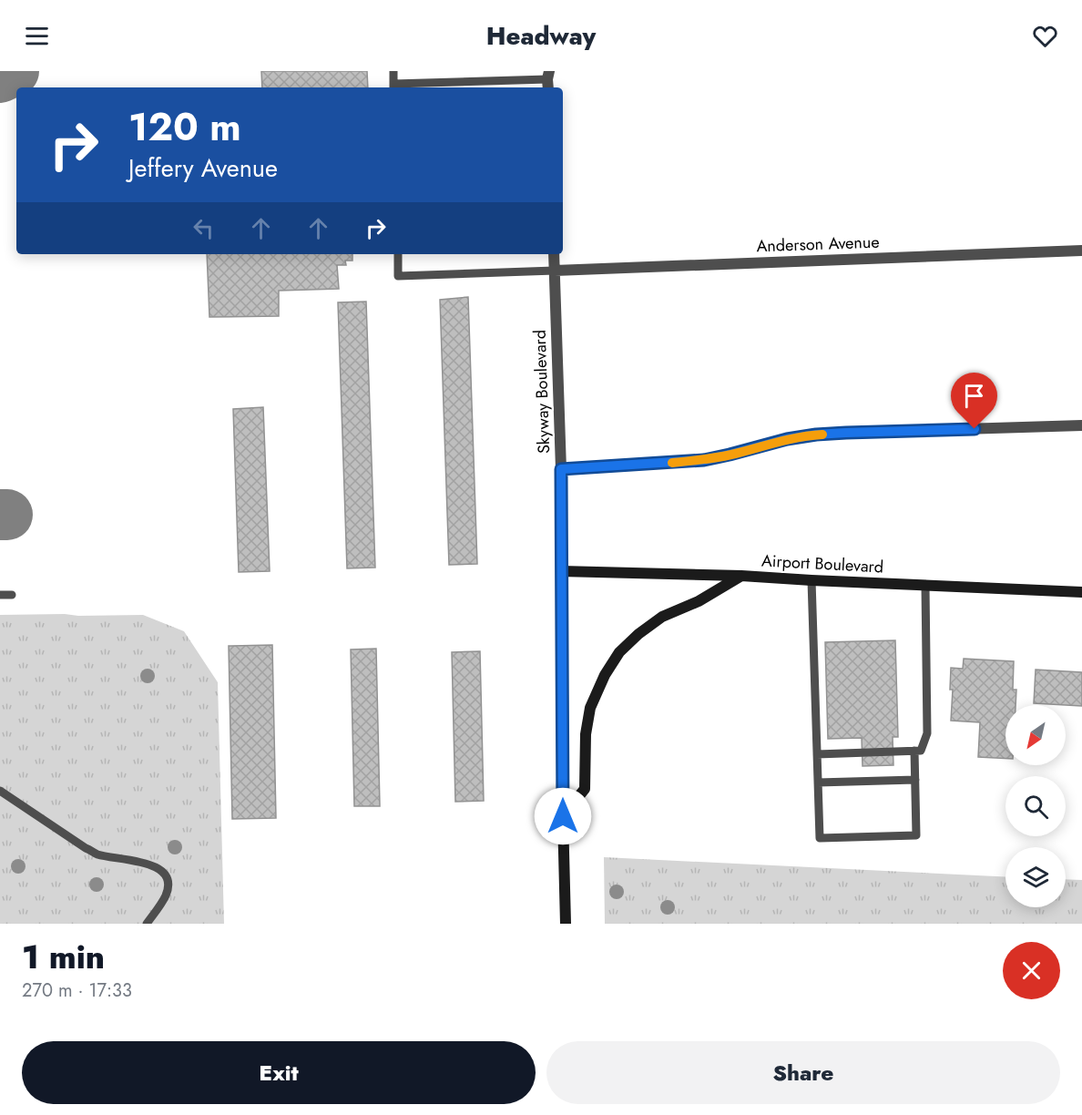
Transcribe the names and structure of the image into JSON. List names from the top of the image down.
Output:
{
  "streets": {
    "main road": ["Skyway Boulevard", "Airport Boulevard"],
    "street": ["Anderson Avenue"]
  },
  "crossings": [
    ["Anderson Avenue", "Skyway Boulevard"],
    ["Skyway Boulevard", "Airport Boulevard"]
  ],
  "north": "bottom left",
  "page": {
    "header": "Headway",
    "turn": ["120 m", "Jeffery Avenue"],
    "heading": ["1 min", "270 m · 17:33"],
    "buttons": ["Exit", "Share"]
  }
}
